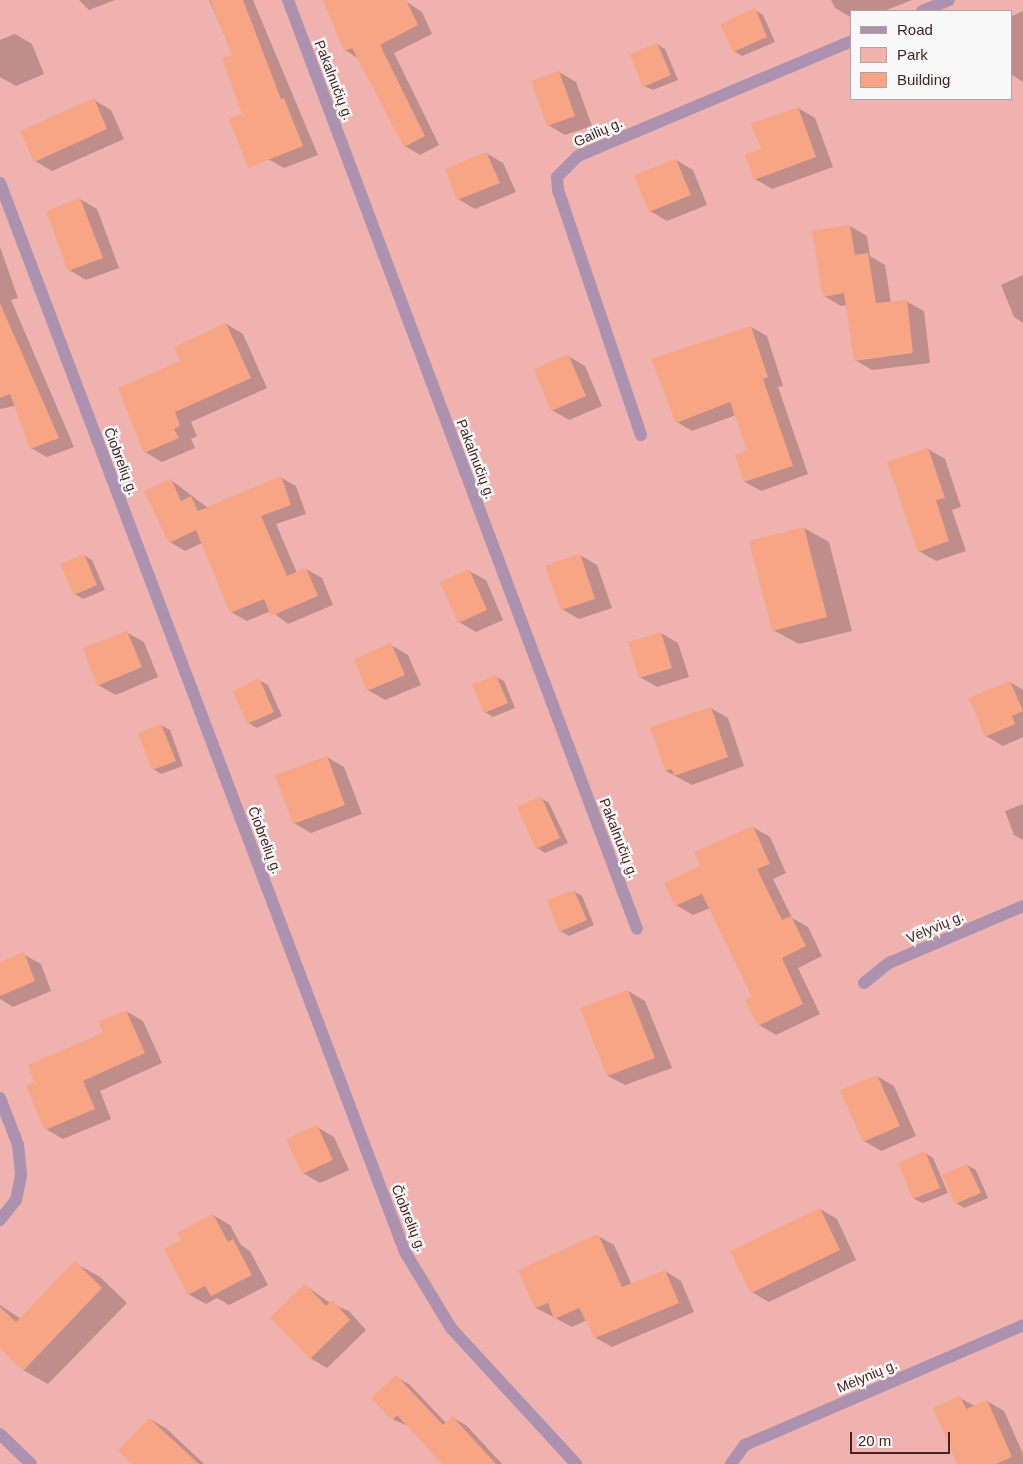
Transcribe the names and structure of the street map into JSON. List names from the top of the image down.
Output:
{
  "streets": {
    "street": [
      "Pakalnučių g.",
      "Gailių g.",
      "Čiobrelių g.",
      "Vėlyvių g.",
      "Mėlynių g."
    ]
  },
  "legend": ["Road", "Park", "Building"],
  "scale_bar": "20 m"
}
